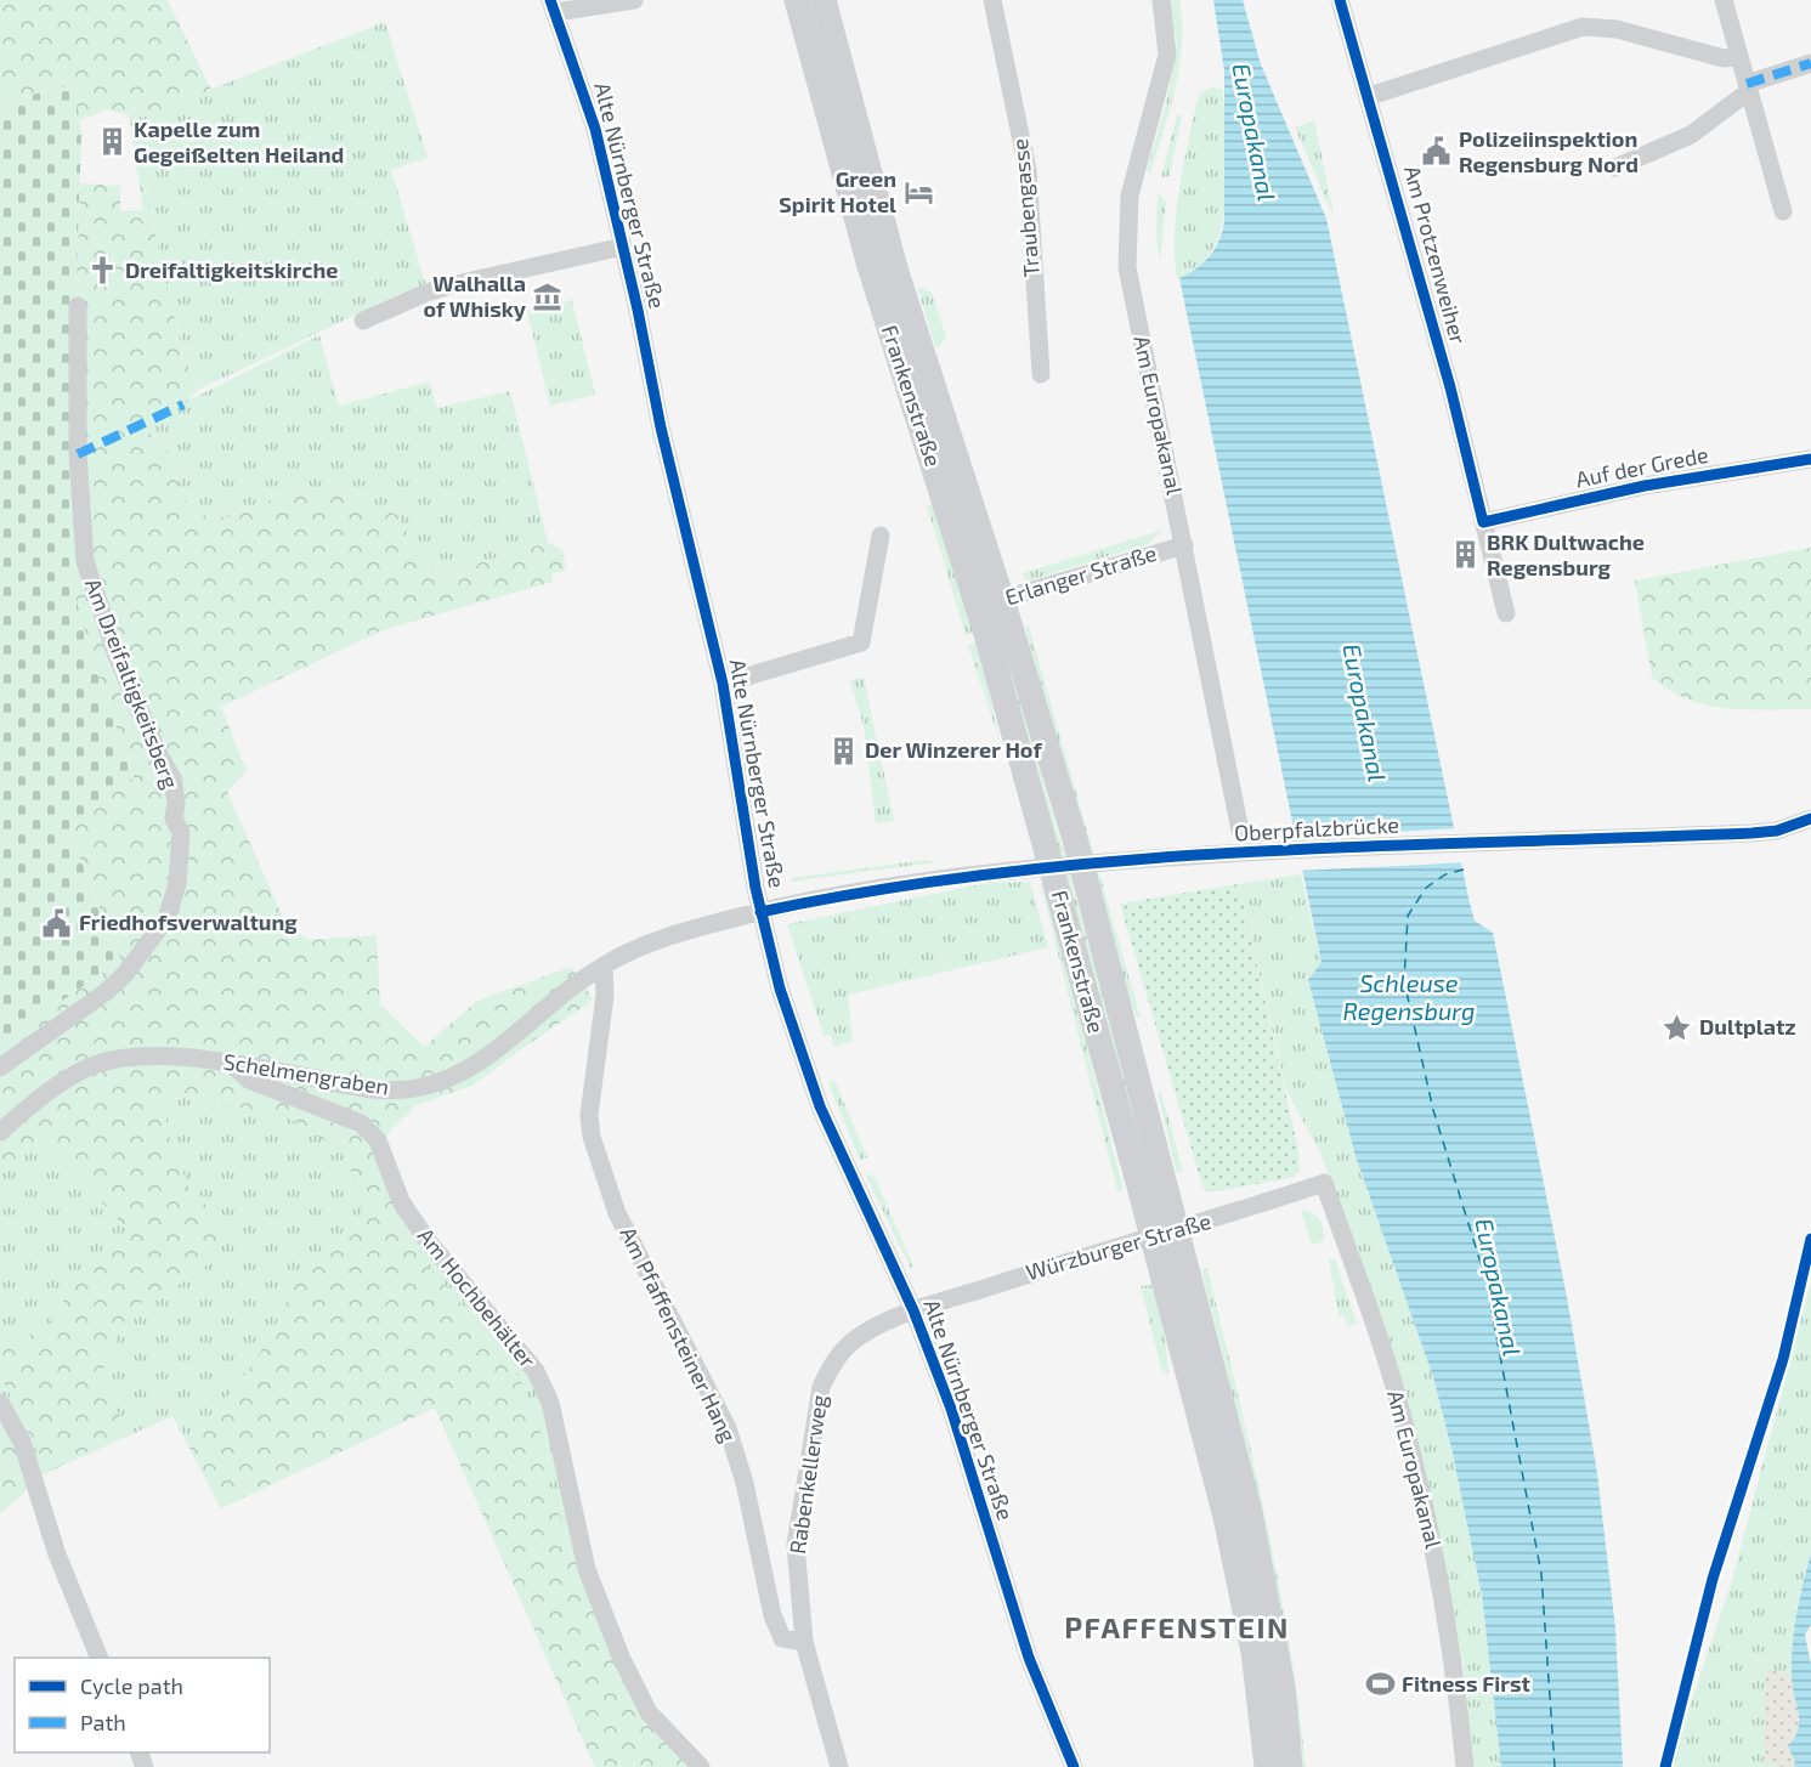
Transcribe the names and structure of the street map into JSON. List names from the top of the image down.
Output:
{
  "streets": {
    "main road": ["Frankenstraße"],
    "street": [
      "Alte Nürnberger Straße",
      "Traubengasse",
      "Am Protzenweiher",
      "Am Europakanal",
      "Auf der Grede",
      "Erlanger Straße",
      "Am Dreifaltigkeitsberg",
      "Oberpfalzbrücke",
      "Schelmengraben",
      "Würzburger Straße",
      "Am Hochbehälter",
      "Am Pfaffensteiner Hang",
      "Rabenkellerweg"
    ]
  },
  "crossings": [
    ["Alte Nürnberger Straße", "Oberpfalzbrücke"],
    ["Alte Nürnberger Straße", "Schelmengraben"],
    ["Alte Nürnberger Straße", "Würzburger Straße"],
    ["Alte Nürnberger Straße", "Rabenkellerweg"],
    ["Am Protzenweiher", "Auf der Grede"],
    ["Frankenstraße", "Erlanger Straße"],
    ["Frankenstraße", "Würzburger Straße"],
    ["Am Europakanal", "Erlanger Straße"],
    ["Am Europakanal", "Würzburger Straße"],
    ["Oberpfalzbrücke", "Schelmengraben"],
    ["Schelmengraben", "Am Hochbehälter"],
    ["Schelmengraben", "Am Pfaffensteiner Hang"],
    ["Würzburger Straße", "Rabenkellerweg"],
    ["Am Pfaffensteiner Hang", "Rabenkellerweg"]
  ],
  "districts": ["PFAFFENSTEIN"],
  "water": ["Europakanal", "Schleuse Regensburg"],
  "places": {
    "building": ["Kapelle zum Gegeißelten Heiland", "BRK Dultwache Regensburg", "Der Winzerer Hof"],
    "public building": ["Polizeiinspektion Regensburg Nord", "Friedhofsverwaltung"],
    "hotel": ["Green Spirit Hotel"],
    "church": ["Dreifaltigkeitskirche"],
    "museum": ["Walhalla of Whisky"],
    "place": ["Dultplatz"],
    "sports": ["Fitness First"]
  },
  "legend": ["Cycle path", "Path"]
}
